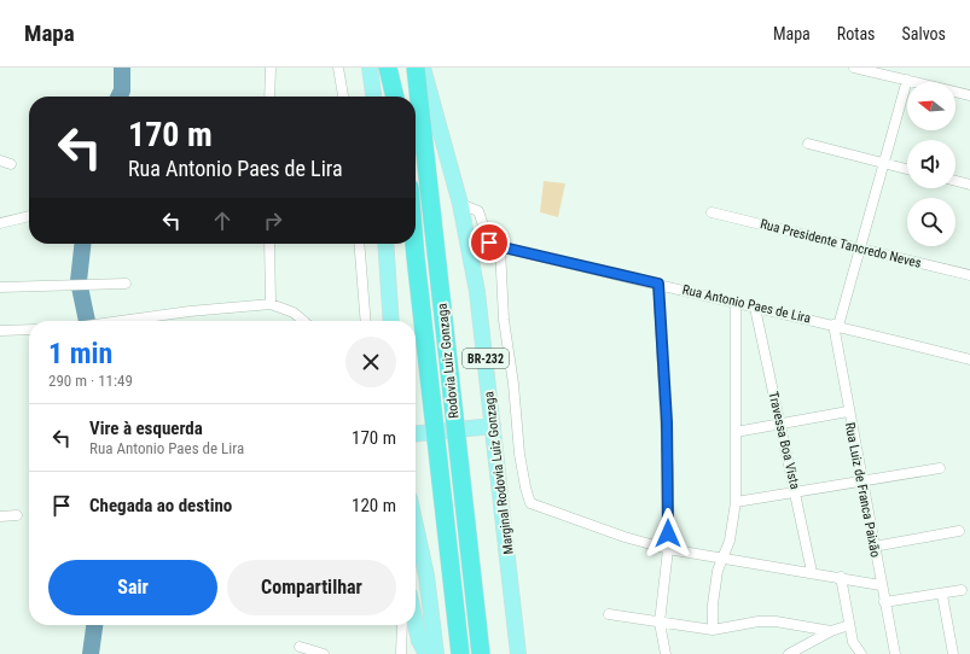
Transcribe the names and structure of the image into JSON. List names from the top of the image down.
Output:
{
  "streets": {
    "highway": ["BR-232", "Rodovia Luiz Gonzaga"],
    "main road": ["Marginal Rodovia Luiz Gonzaga"],
    "street": [
      "Rua Presidente Tancredo Neves",
      "Rua Antonio Paes de Lira",
      "Travessa Boa Vista",
      "Rua Luiz de Franca Paixão"
    ]
  },
  "crossings": [
    ["Rua Presidente Tancredo Neves", "Rua Luiz de Franca Paixão"],
    ["Rua Antonio Paes de Lira", "Travessa Boa Vista"],
    ["Rua Antonio Paes de Lira", "Rua Luiz de Franca Paixão"]
  ],
  "north": "left",
  "page": {
    "header": "Mapa",
    "nav": ["Mapa", "Rotas", "Salvos"],
    "turn": ["170 m", "Rua Antonio Paes de Lira"],
    "heading": ["1 min", "290 m · 11:49"],
    "list": [
      {
        "name": "Vire à esquerda",
        "note": "Rua Antonio Paes de Lira",
        "value": "170 m"
      },
      {
        "name": "Chegada ao destino",
        "value": "120 m"
      }
    ],
    "buttons": ["Sair", "Compartilhar"]
  }
}
